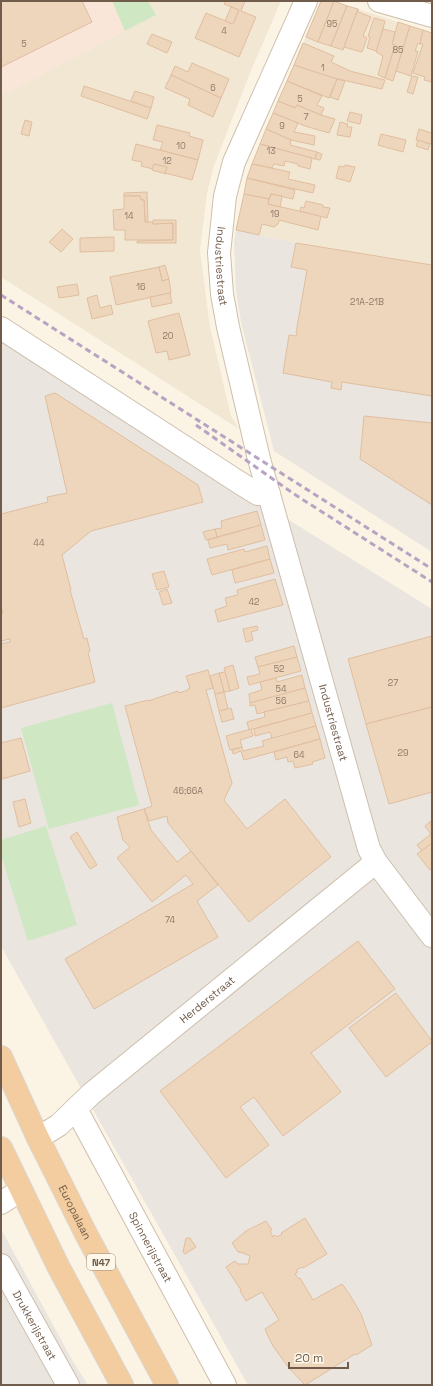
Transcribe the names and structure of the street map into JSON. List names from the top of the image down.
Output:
{
  "streets": {
    "highway": ["Europalaan", "N47"],
    "street": [
      "Industriestraat",
      "Herderstraat",
      "Spinnerijstraat",
      "Drukkerijstraat"
    ]
  },
  "crossings": [
    ["Industriestraat", "Herderstraat"],
    ["Herderstraat", "Europalaan"],
    ["Herderstraat", "Spinnerijstraat"]
  ],
  "house_numbers": [
    "95",
    "4",
    "5",
    "85",
    "1",
    "6",
    "5",
    "7",
    "9",
    "10",
    "13",
    "12",
    "19",
    "14",
    "16",
    "21A-21B",
    "20",
    "44",
    "42",
    "52",
    "27",
    "54",
    "56",
    "29",
    "64",
    "46;66A",
    "74"
  ],
  "scale_bar": "20 m"
}
